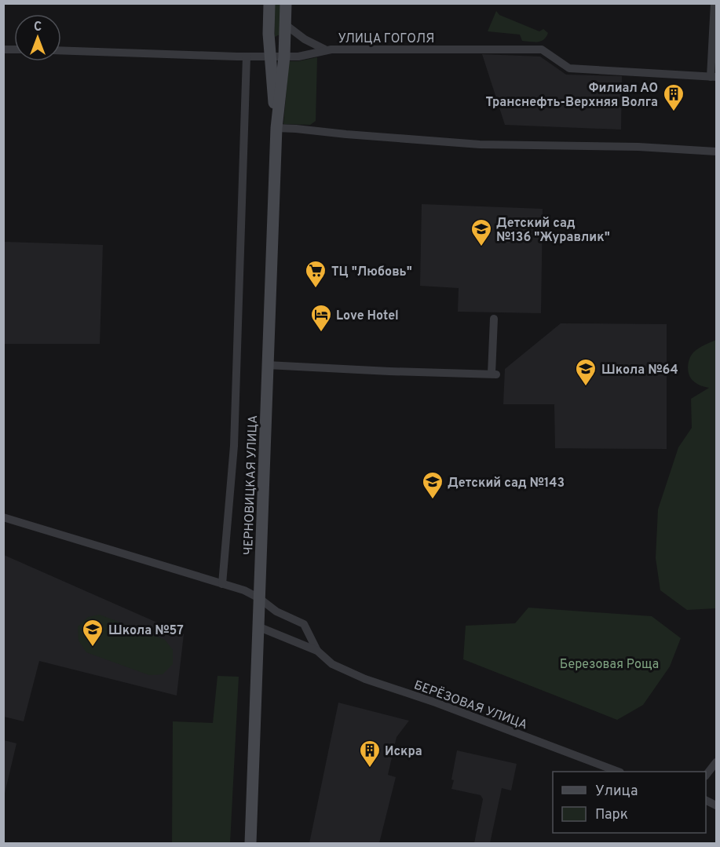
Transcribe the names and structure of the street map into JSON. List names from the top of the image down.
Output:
{
  "streets": {
    "main road": ["ЧЕРНОВИЦКАЯ УЛИЦА"],
    "street": ["УЛИЦА ГОГОЛЯ", "БЕРЁЗОВАЯ УЛИЦА"]
  },
  "crossings": [
    ["УЛИЦА ГОГОЛЯ", "ЧЕРНОВИЦКАЯ УЛИЦА"],
    ["ЧЕРНОВИЦКАЯ УЛИЦА", "БЕРЁЗОВАЯ УЛИЦА"]
  ],
  "parks": ["Березовая Роща"],
  "places": {
    "building": ["Филиал АО Транснефть-Верхняя Волга", "Искра"],
    "school or university": [
      "Детский сад №136 \"Журавлик\"",
      "Школа №64",
      "Детский сад №143",
      "Школа №57"
    ],
    "supermarket": ["ТЦ \"Любовь\""],
    "hotel": ["Love Hotel"]
  },
  "legend": ["Улица", "Парк"],
  "north": "top"
}
